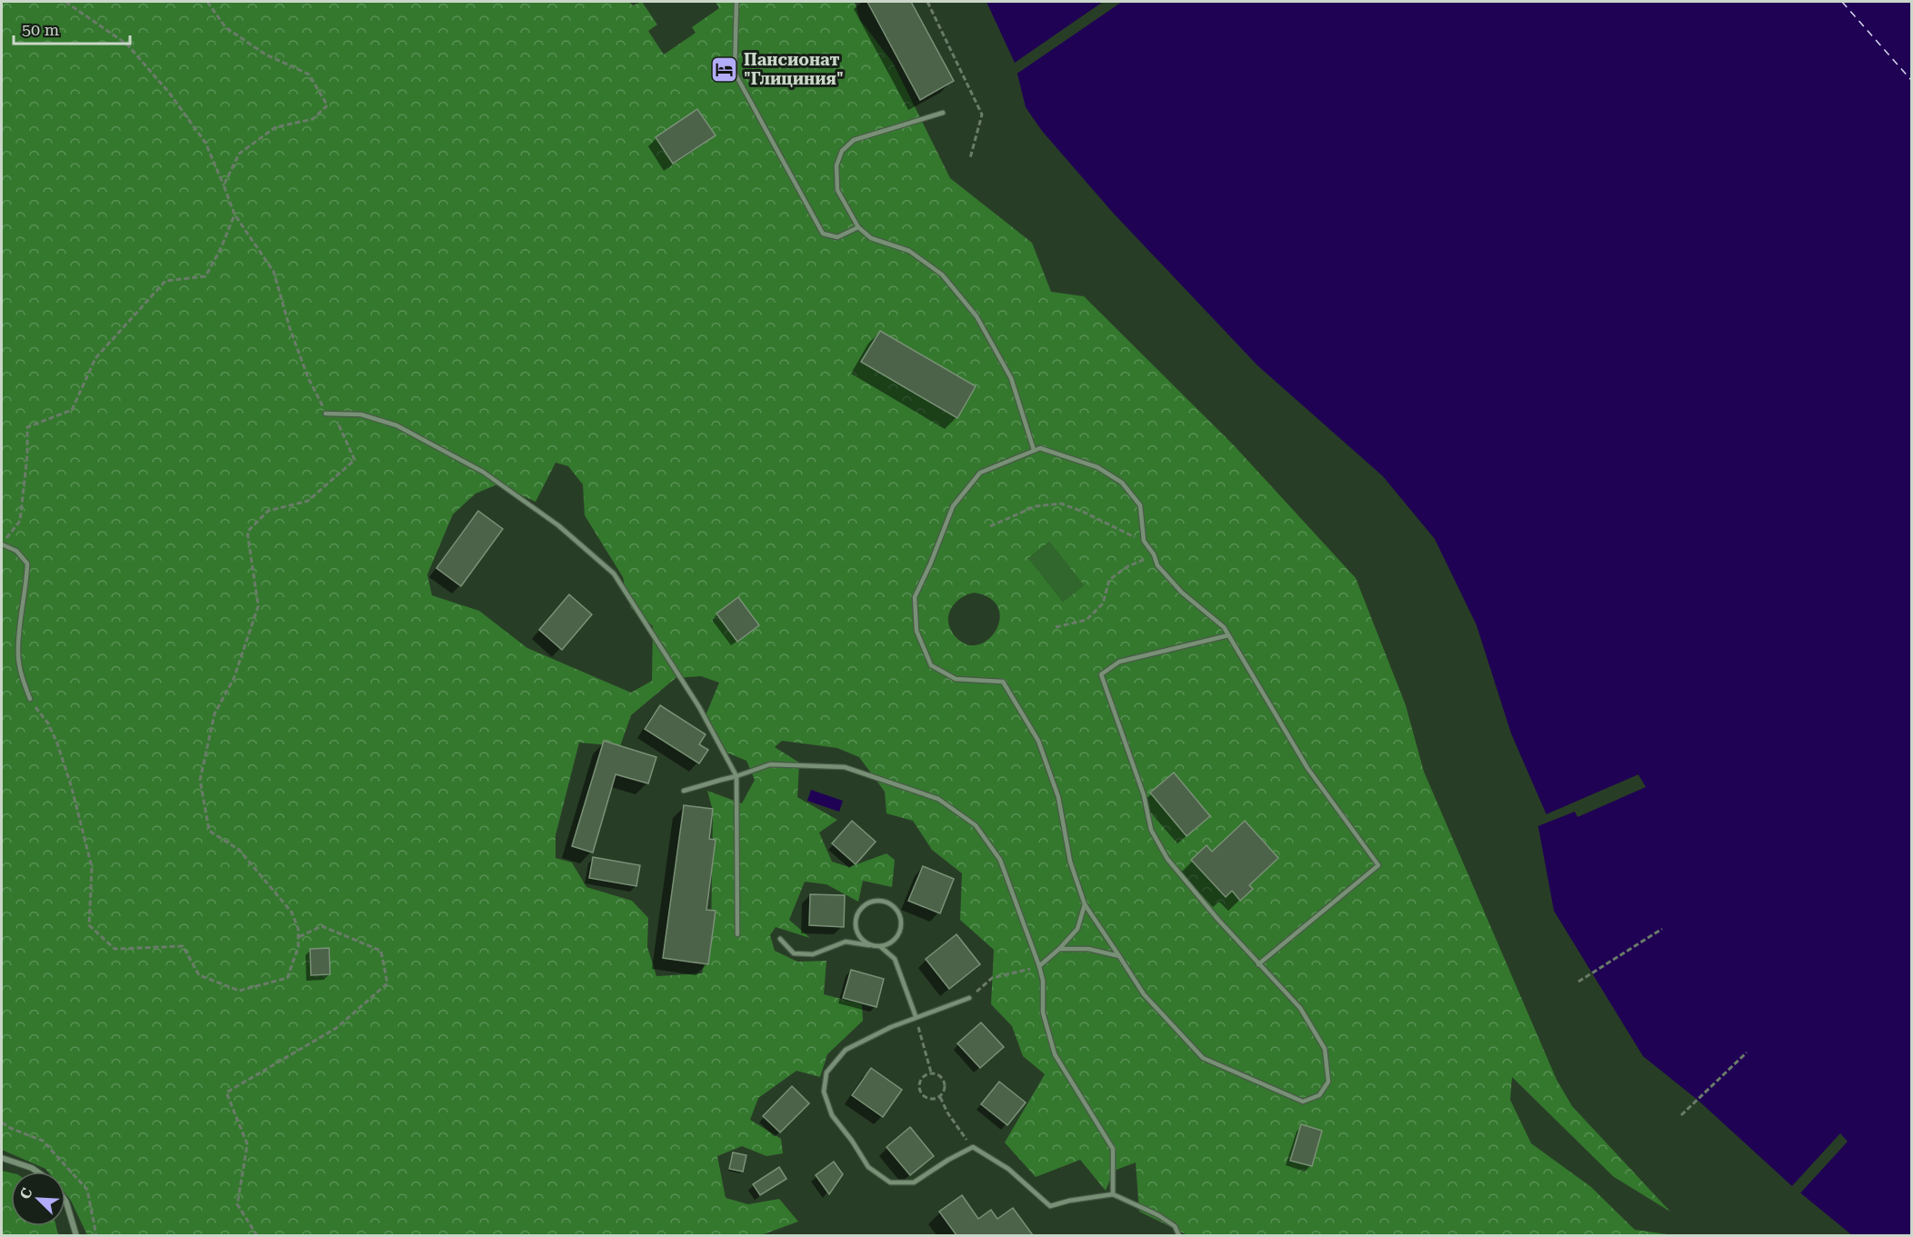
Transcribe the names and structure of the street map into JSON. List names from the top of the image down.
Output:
{
  "places": {
    "hotel": ["Пансионат \"Глициния\""]
  },
  "scale_bar": "50 m",
  "north": "top left"
}
